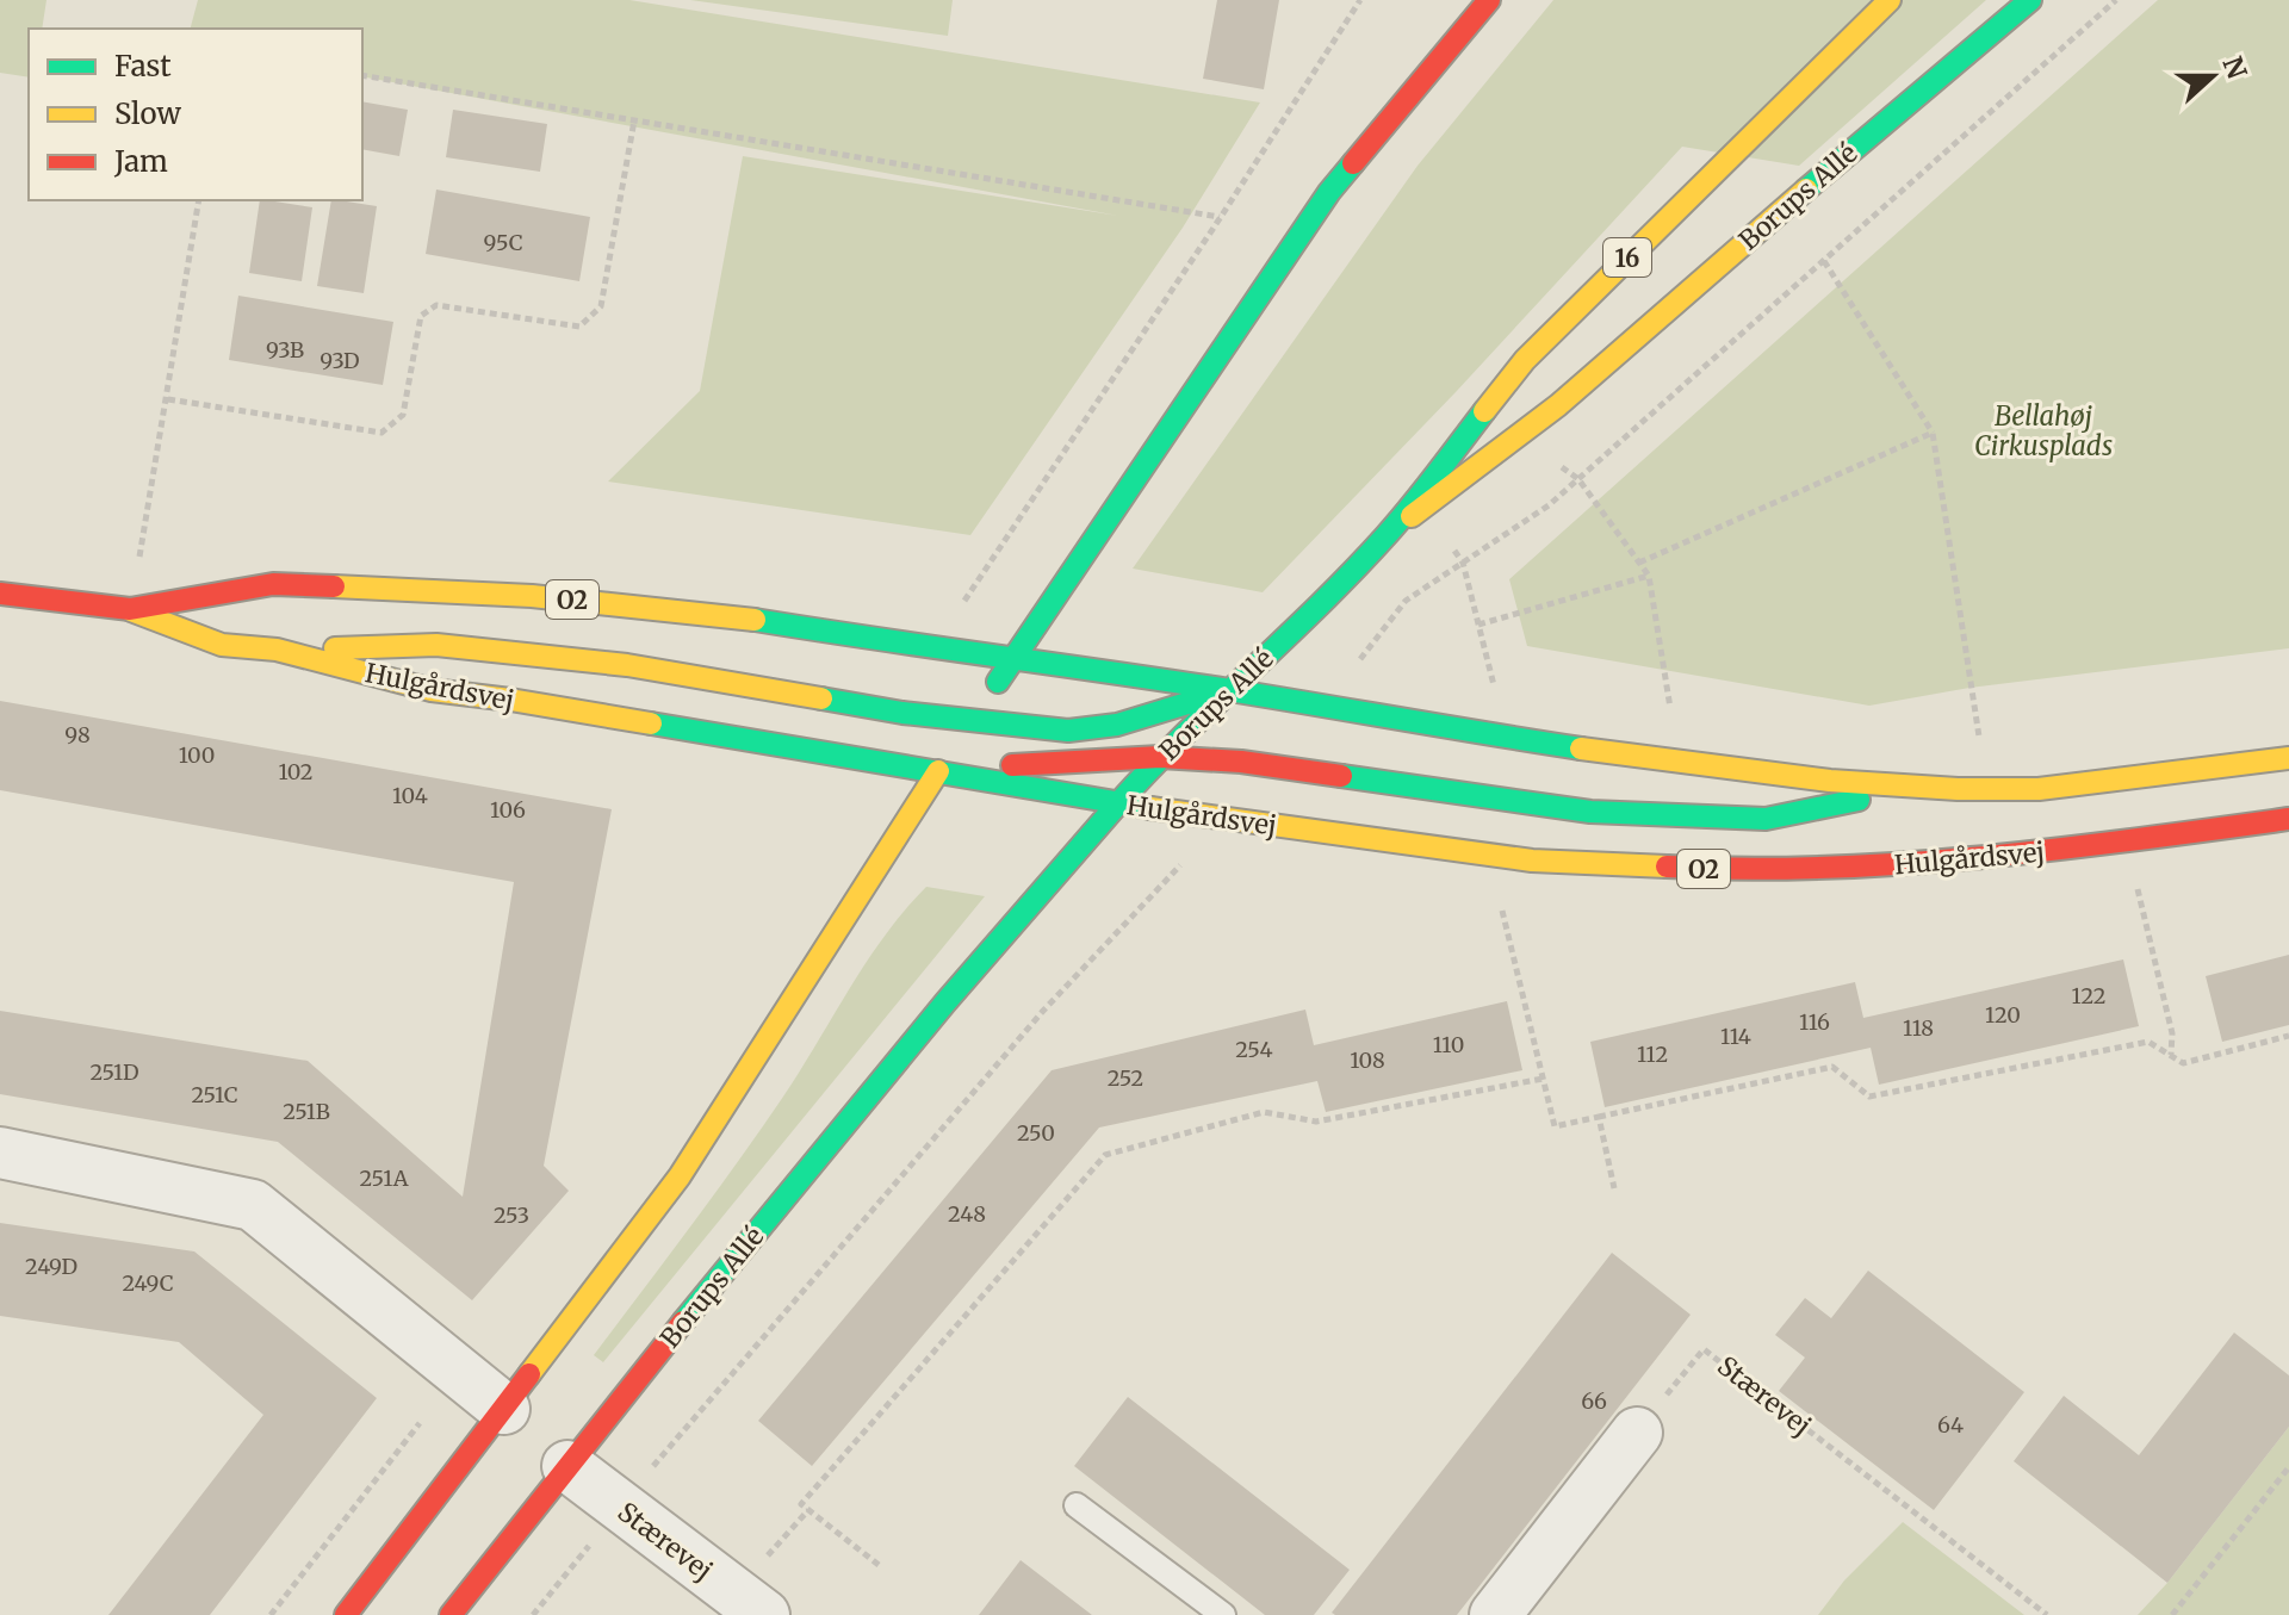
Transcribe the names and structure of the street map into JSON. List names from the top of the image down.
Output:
{
  "streets": {
    "main road": [
      "Borups Allé",
      "16",
      "O2",
      "Hulgårdsvej"
    ],
    "street": ["Stærevej"]
  },
  "crossings": [
    ["Borups Allé", "16"],
    ["Borups Allé", "Hulgårdsvej"],
    ["Borups Allé", "Stærevej"]
  ],
  "parks": ["Bellahøj Cirkusplads"],
  "house_numbers": [
    "95C",
    "93B",
    "93D",
    "98",
    "100",
    "102",
    "104",
    "106",
    "122",
    "120",
    "116",
    "118",
    "114",
    "110",
    "254",
    "112",
    "108",
    "251D",
    "252",
    "251C",
    "251B",
    "250",
    "251A",
    "248",
    "253",
    "249D",
    "249C",
    "66",
    "64"
  ],
  "legend": ["Fast", "Slow", "Jam"],
  "north": "right"
}
